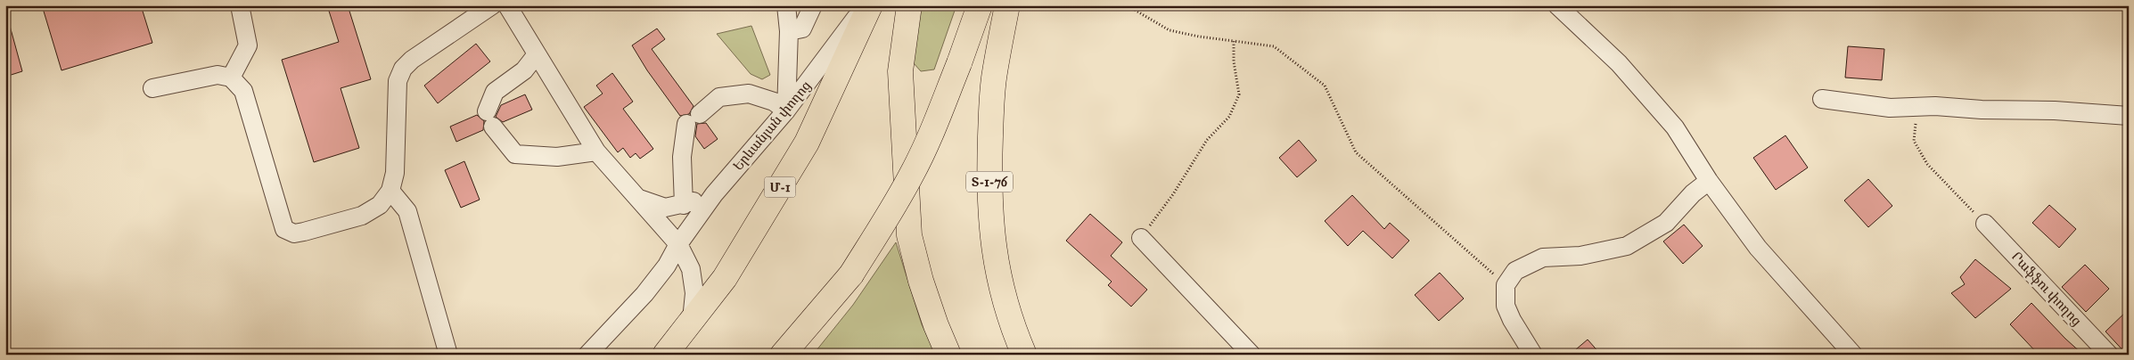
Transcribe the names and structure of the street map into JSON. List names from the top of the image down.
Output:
{
  "streets": {
    "highway": ["Տ-1-76", "Մ-1"],
    "street": ["Երևանյան փողոց", "Րաֆֆու փողոց"]
  }
}
